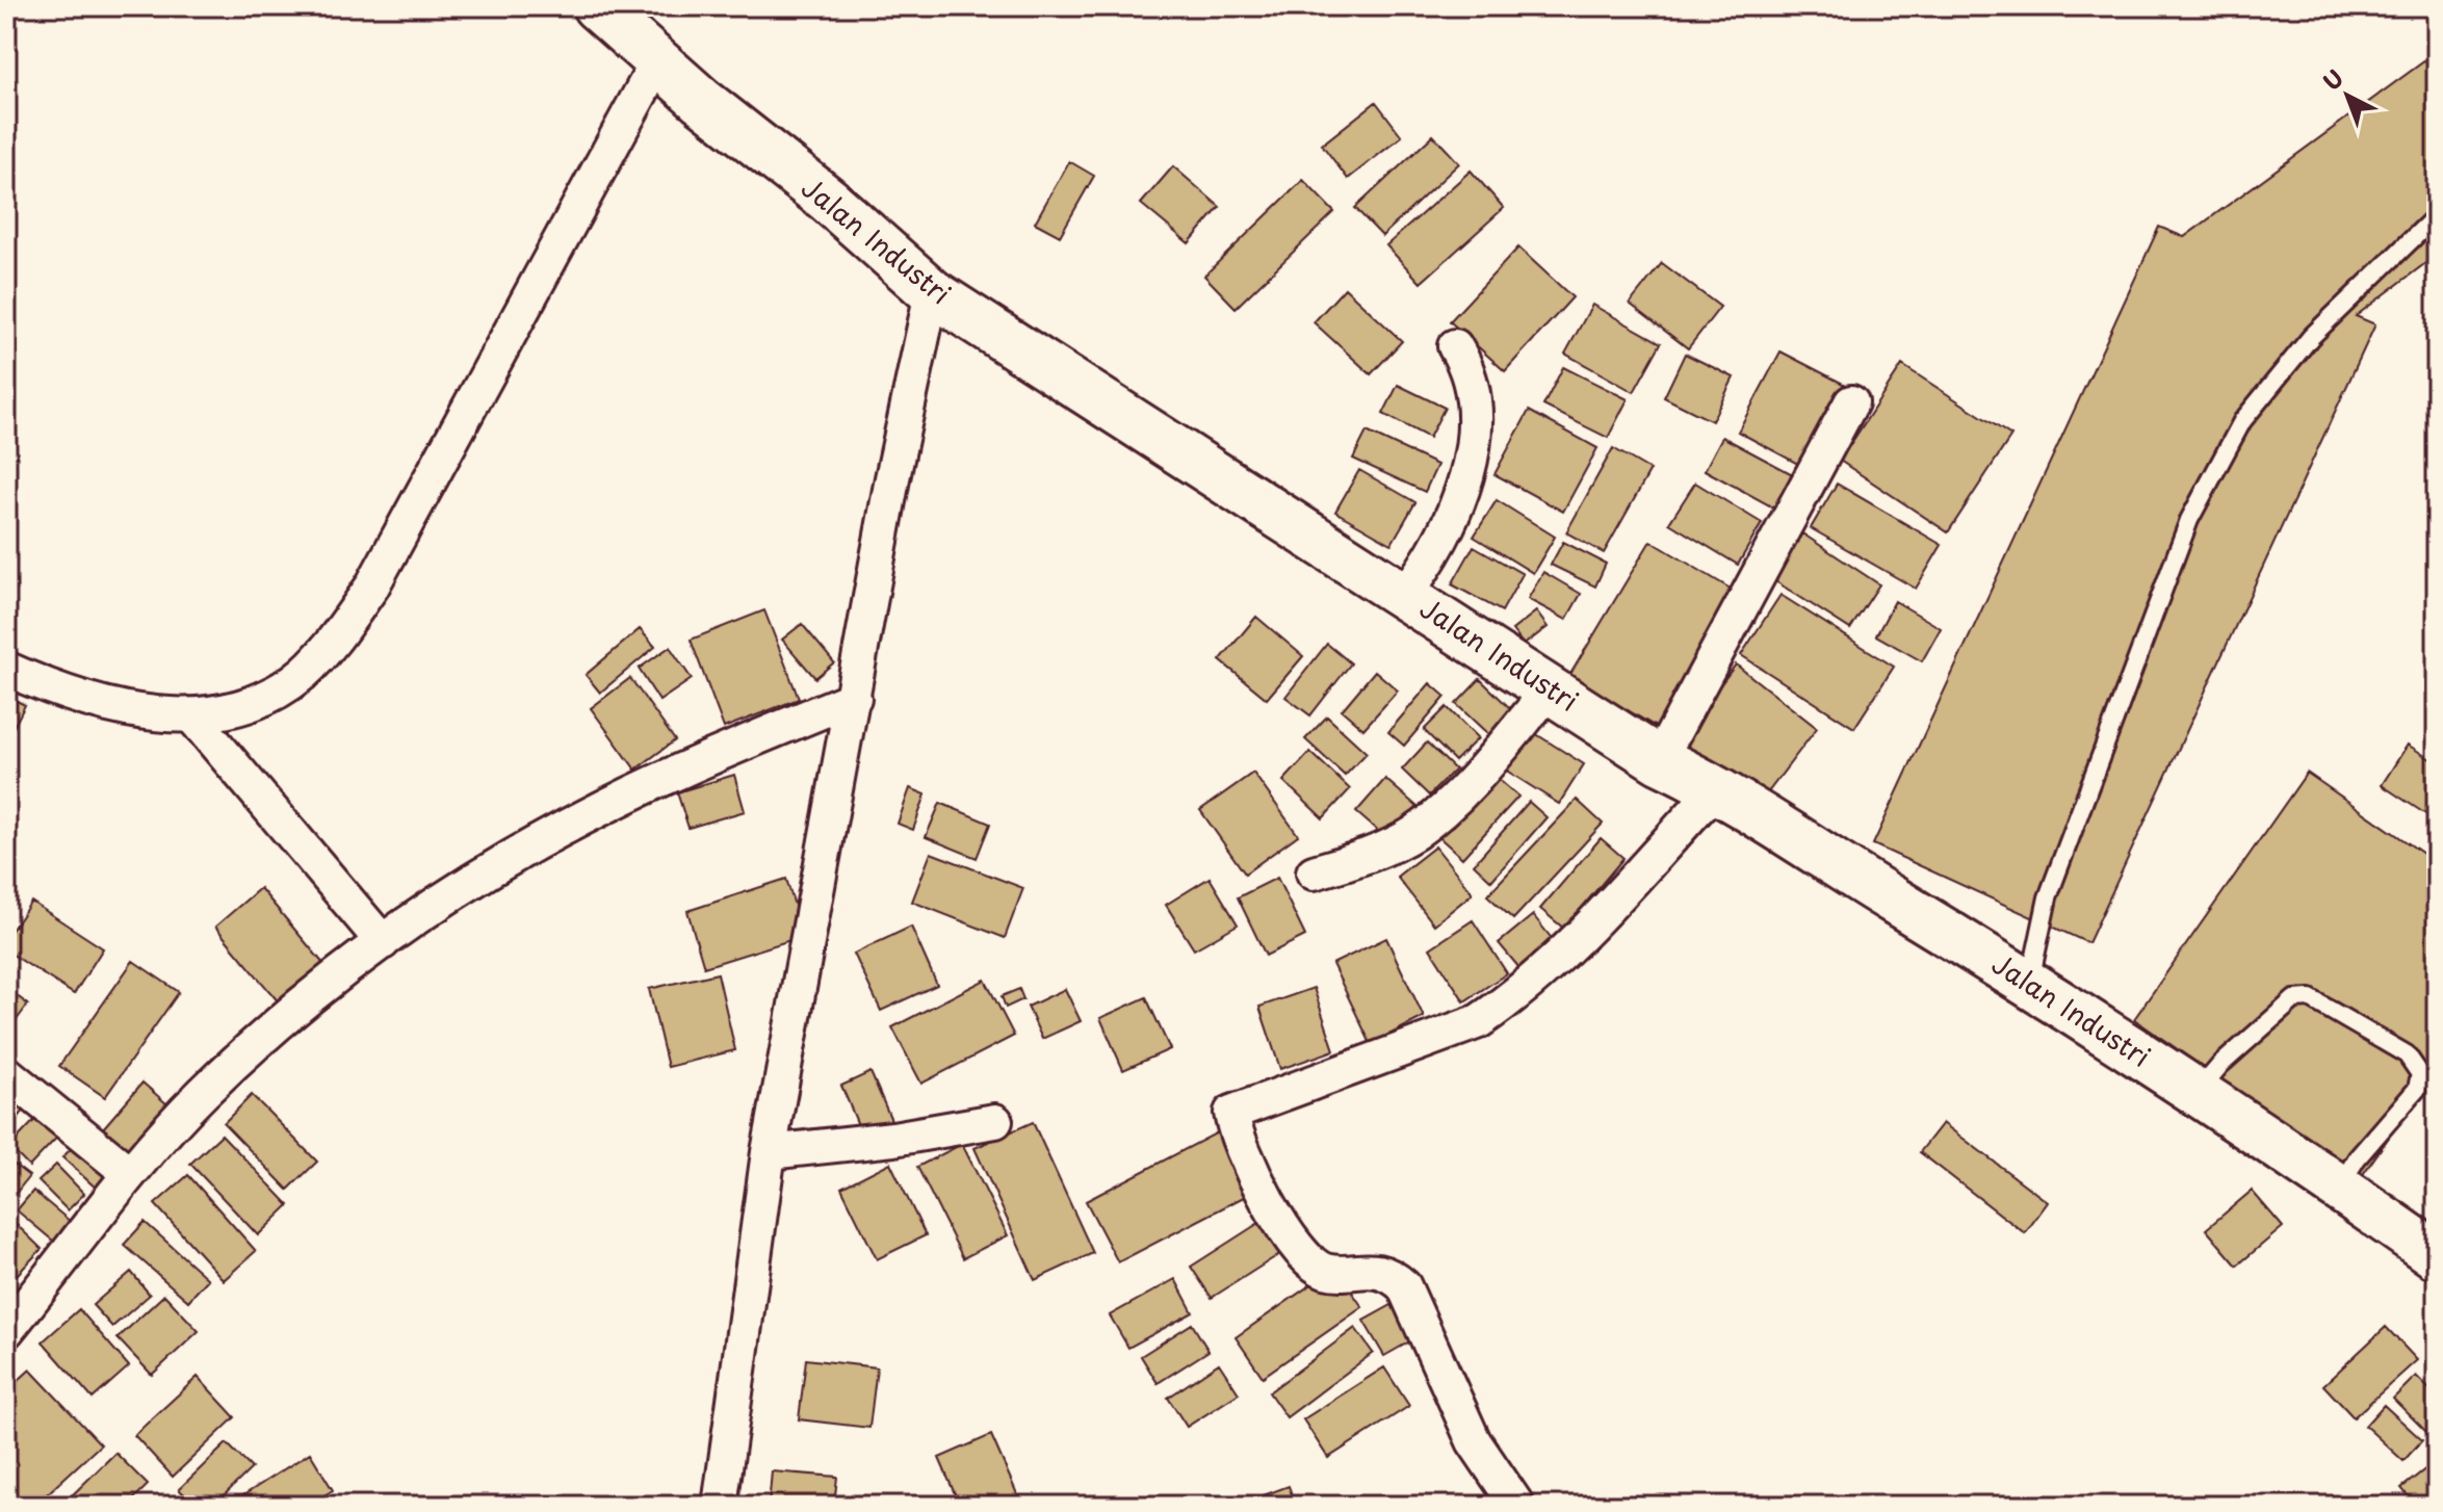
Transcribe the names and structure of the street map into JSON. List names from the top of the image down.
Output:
{
  "streets": {
    "main road": ["Jalan Industri"]
  },
  "north": "top left"
}
